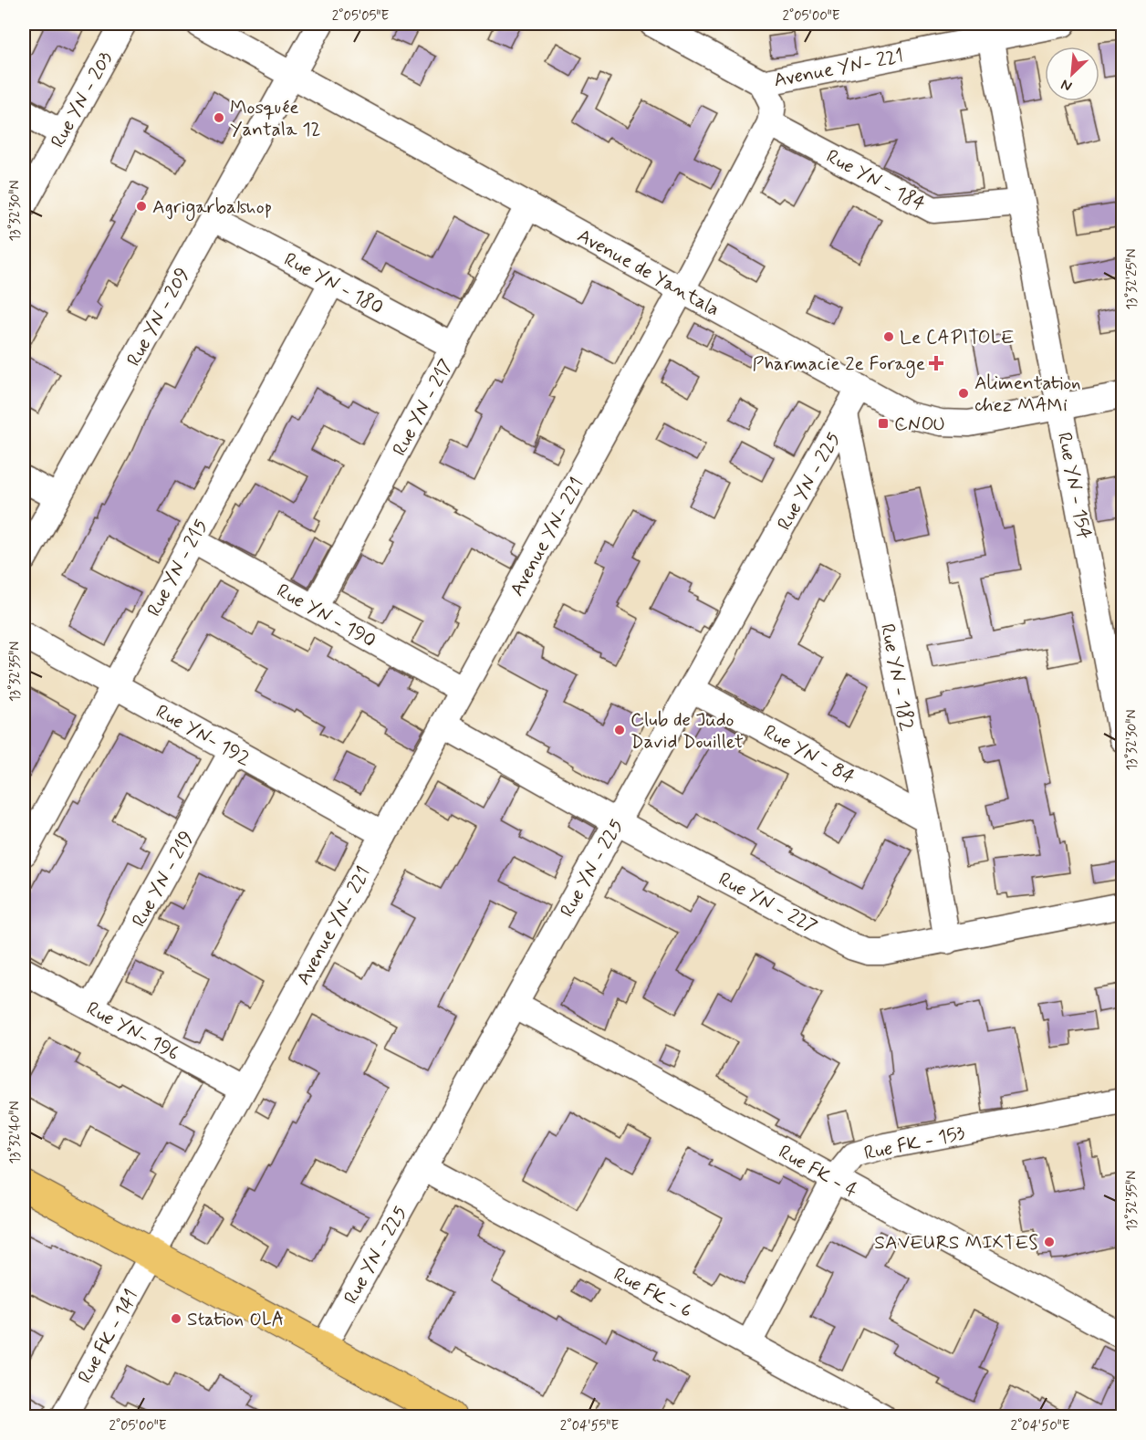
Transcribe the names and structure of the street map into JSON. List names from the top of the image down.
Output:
{
  "streets": {
    "street": [
      "Avenue YN- 221",
      "Rue YN - 203",
      "Rue YN - 184",
      "Avenue de Yantala",
      "Rue YN - 180",
      "Rue YN - 209",
      "Rue YN - 217",
      "Rue YN - 225",
      "Rue YN - 154",
      "Rue YN - 215",
      "Rue YN - 190",
      "Rue YN - 182",
      "Rue YN- 192",
      "Rue YN - 84",
      "Rue YN - 219",
      "Rue YN - 227",
      "Rue YN- 196",
      "Rue FK - 153",
      "Rue FK - 4",
      "Rue FK - 6",
      "Rue FK - 141"
    ]
  },
  "crossings": [
    ["Avenue YN- 221", "Rue YN - 184"],
    ["Avenue YN- 221", "Avenue de Yantala"],
    ["Avenue YN- 221", "Rue YN - 154"],
    ["Avenue YN- 221", "Rue YN - 190"],
    ["Avenue YN- 221", "Rue YN- 192"],
    ["Avenue YN- 221", "Rue YN - 227"],
    ["Avenue YN- 221", "Rue YN- 196"],
    ["Avenue YN- 221", "Rue FK - 141"],
    ["Rue YN - 184", "Rue YN - 154"],
    ["Avenue de Yantala", "Rue YN - 209"],
    ["Avenue de Yantala", "Rue YN - 217"],
    ["Avenue de Yantala", "Rue YN - 225"],
    ["Avenue de Yantala", "Rue YN - 154"],
    ["Rue YN - 180", "Rue YN - 209"],
    ["Rue YN - 180", "Rue YN - 217"],
    ["Rue YN - 180", "Rue YN - 215"],
    ["Rue YN - 217", "Rue YN - 190"],
    ["Rue YN - 225", "Rue YN - 182"],
    ["Rue YN - 225", "Rue YN - 84"],
    ["Rue YN - 225", "Rue YN - 227"],
    ["Rue YN - 225", "Rue FK - 4"],
    ["Rue YN - 225", "Rue FK - 6"],
    ["Rue YN - 215", "Rue YN - 190"],
    ["Rue YN - 215", "Rue YN- 192"],
    ["Rue YN - 182", "Rue YN - 84"],
    ["Rue YN - 182", "Rue YN - 227"],
    ["Rue YN- 192", "Rue YN - 219"],
    ["Rue YN - 219", "Rue YN- 196"],
    ["Rue FK - 153", "Rue FK - 4"],
    ["Rue FK - 153", "Rue FK - 6"]
  ],
  "places": {
    "other": [
      "Mosquée Yantala 12",
      "Agrigarbalshop",
      "Le CAPITOLE",
      "Alimentation chez MAMi",
      "Club de Judo David Douillet",
      "SAVEURS MIXTES",
      "Station OLA"
    ],
    "health": ["Pharmacie 2e Forage"],
    "transit": ["CNOU"]
  },
  "north": "bottom left",
  "coordinates": [
    "2°05'05\"E",
    "2°05'00\"E",
    "13°32'30\"N",
    "13°32'25\"N",
    "13°32'35\"N",
    "13°32'40\"N",
    "2°04'55\"E",
    "2°04'50\"E"
  ]
}
